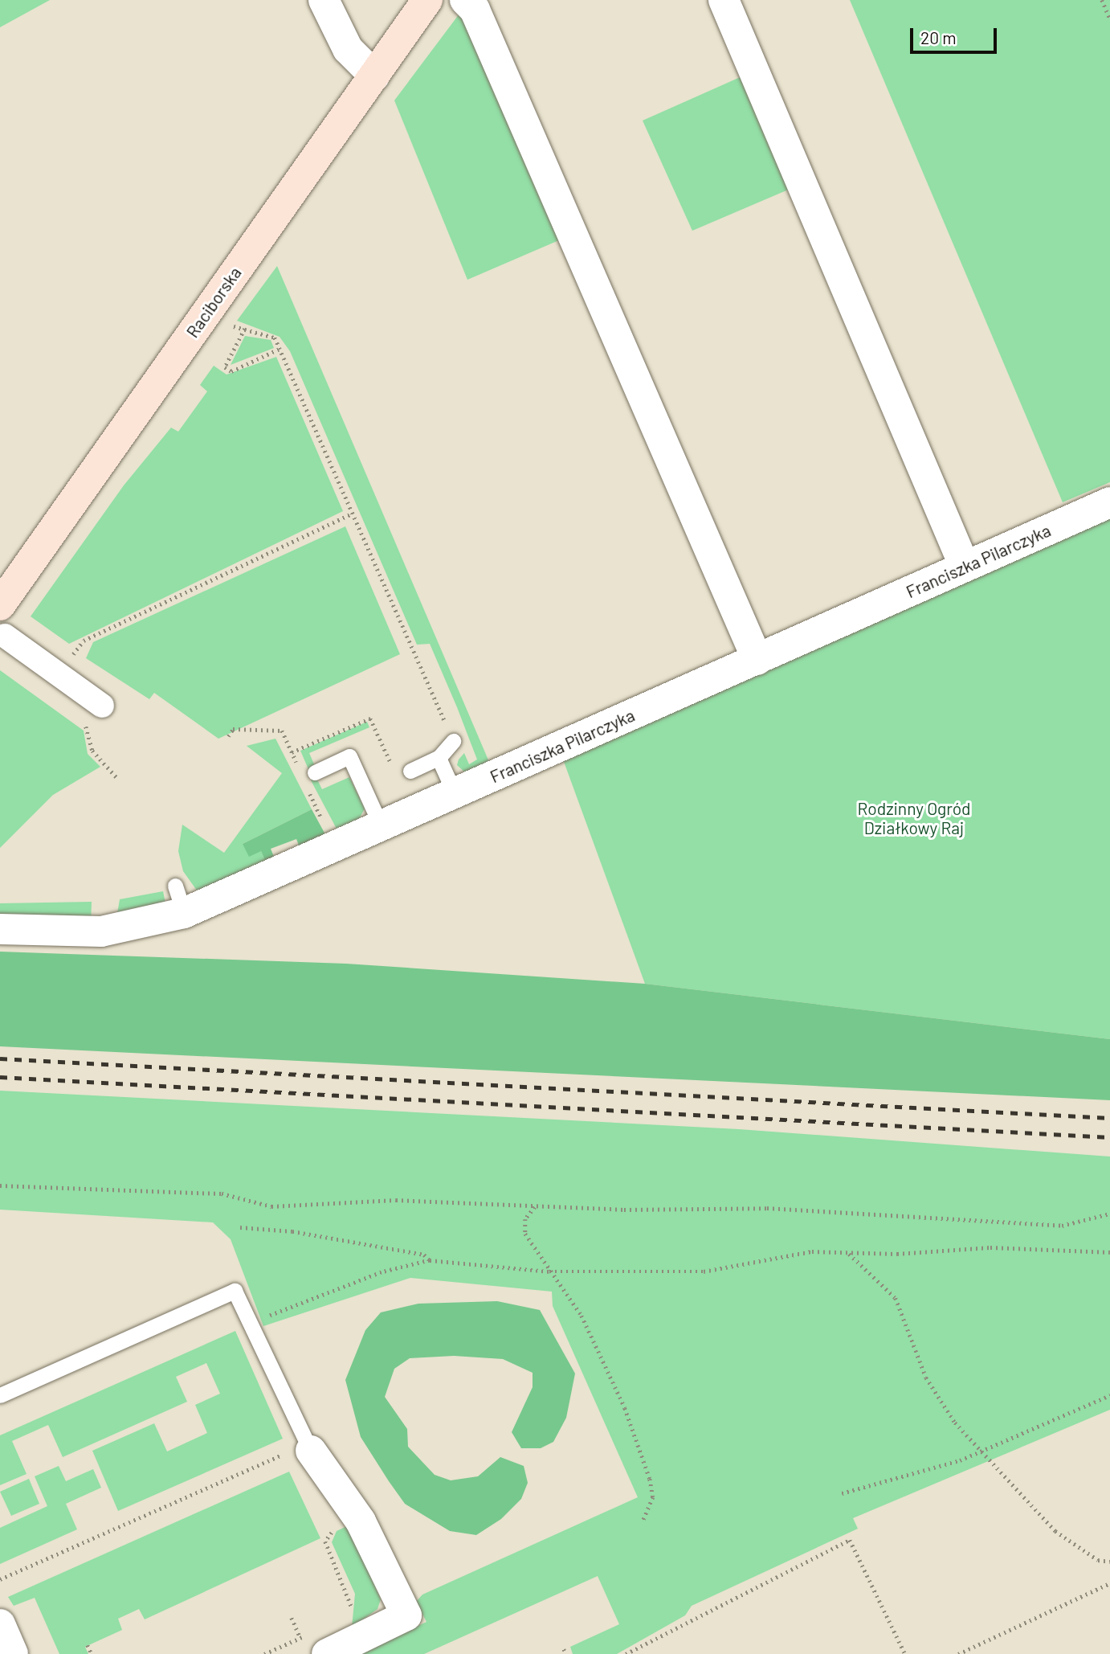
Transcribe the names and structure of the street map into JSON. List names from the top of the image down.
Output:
{
  "streets": {
    "main road": ["Raciborska"],
    "street": ["Franciszka Pilarczyka"]
  },
  "parks": ["Rodzinny Ogród Działkowy Raj"],
  "scale_bar": "20 m"
}
